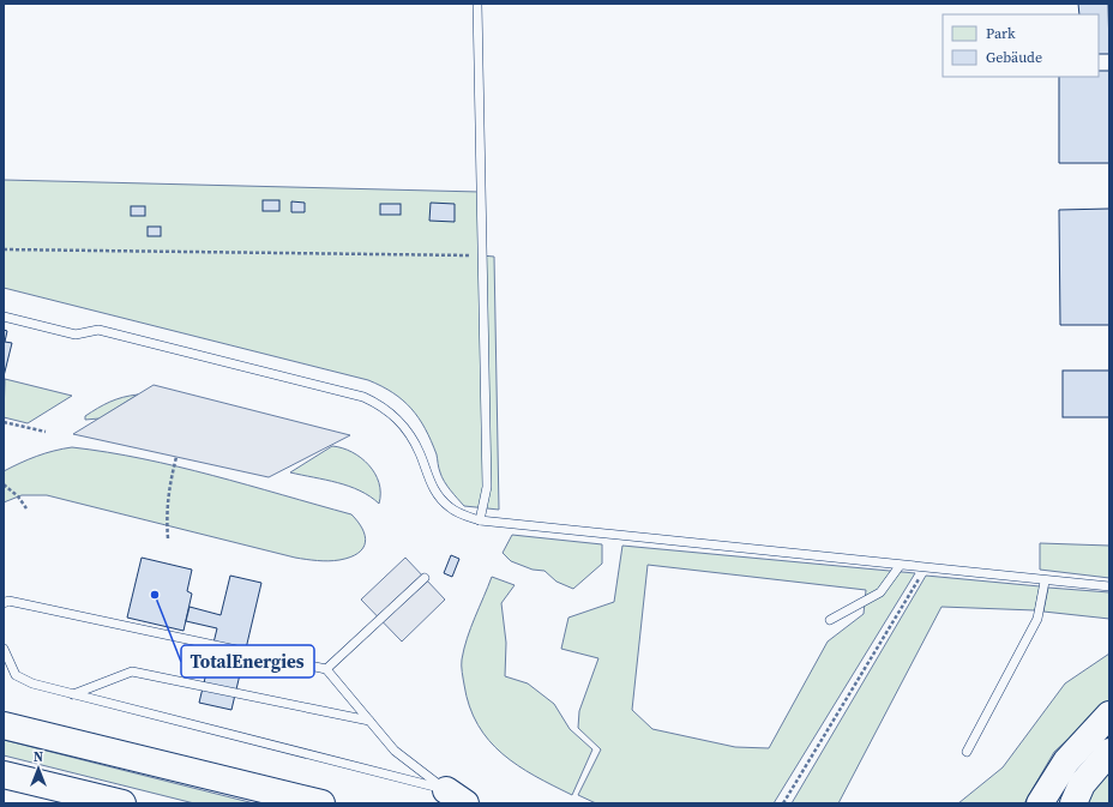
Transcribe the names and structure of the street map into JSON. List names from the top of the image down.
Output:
{
  "places": ["TotalEnergies"],
  "legend": ["Park", "Gebäude"],
  "north": "top"
}
